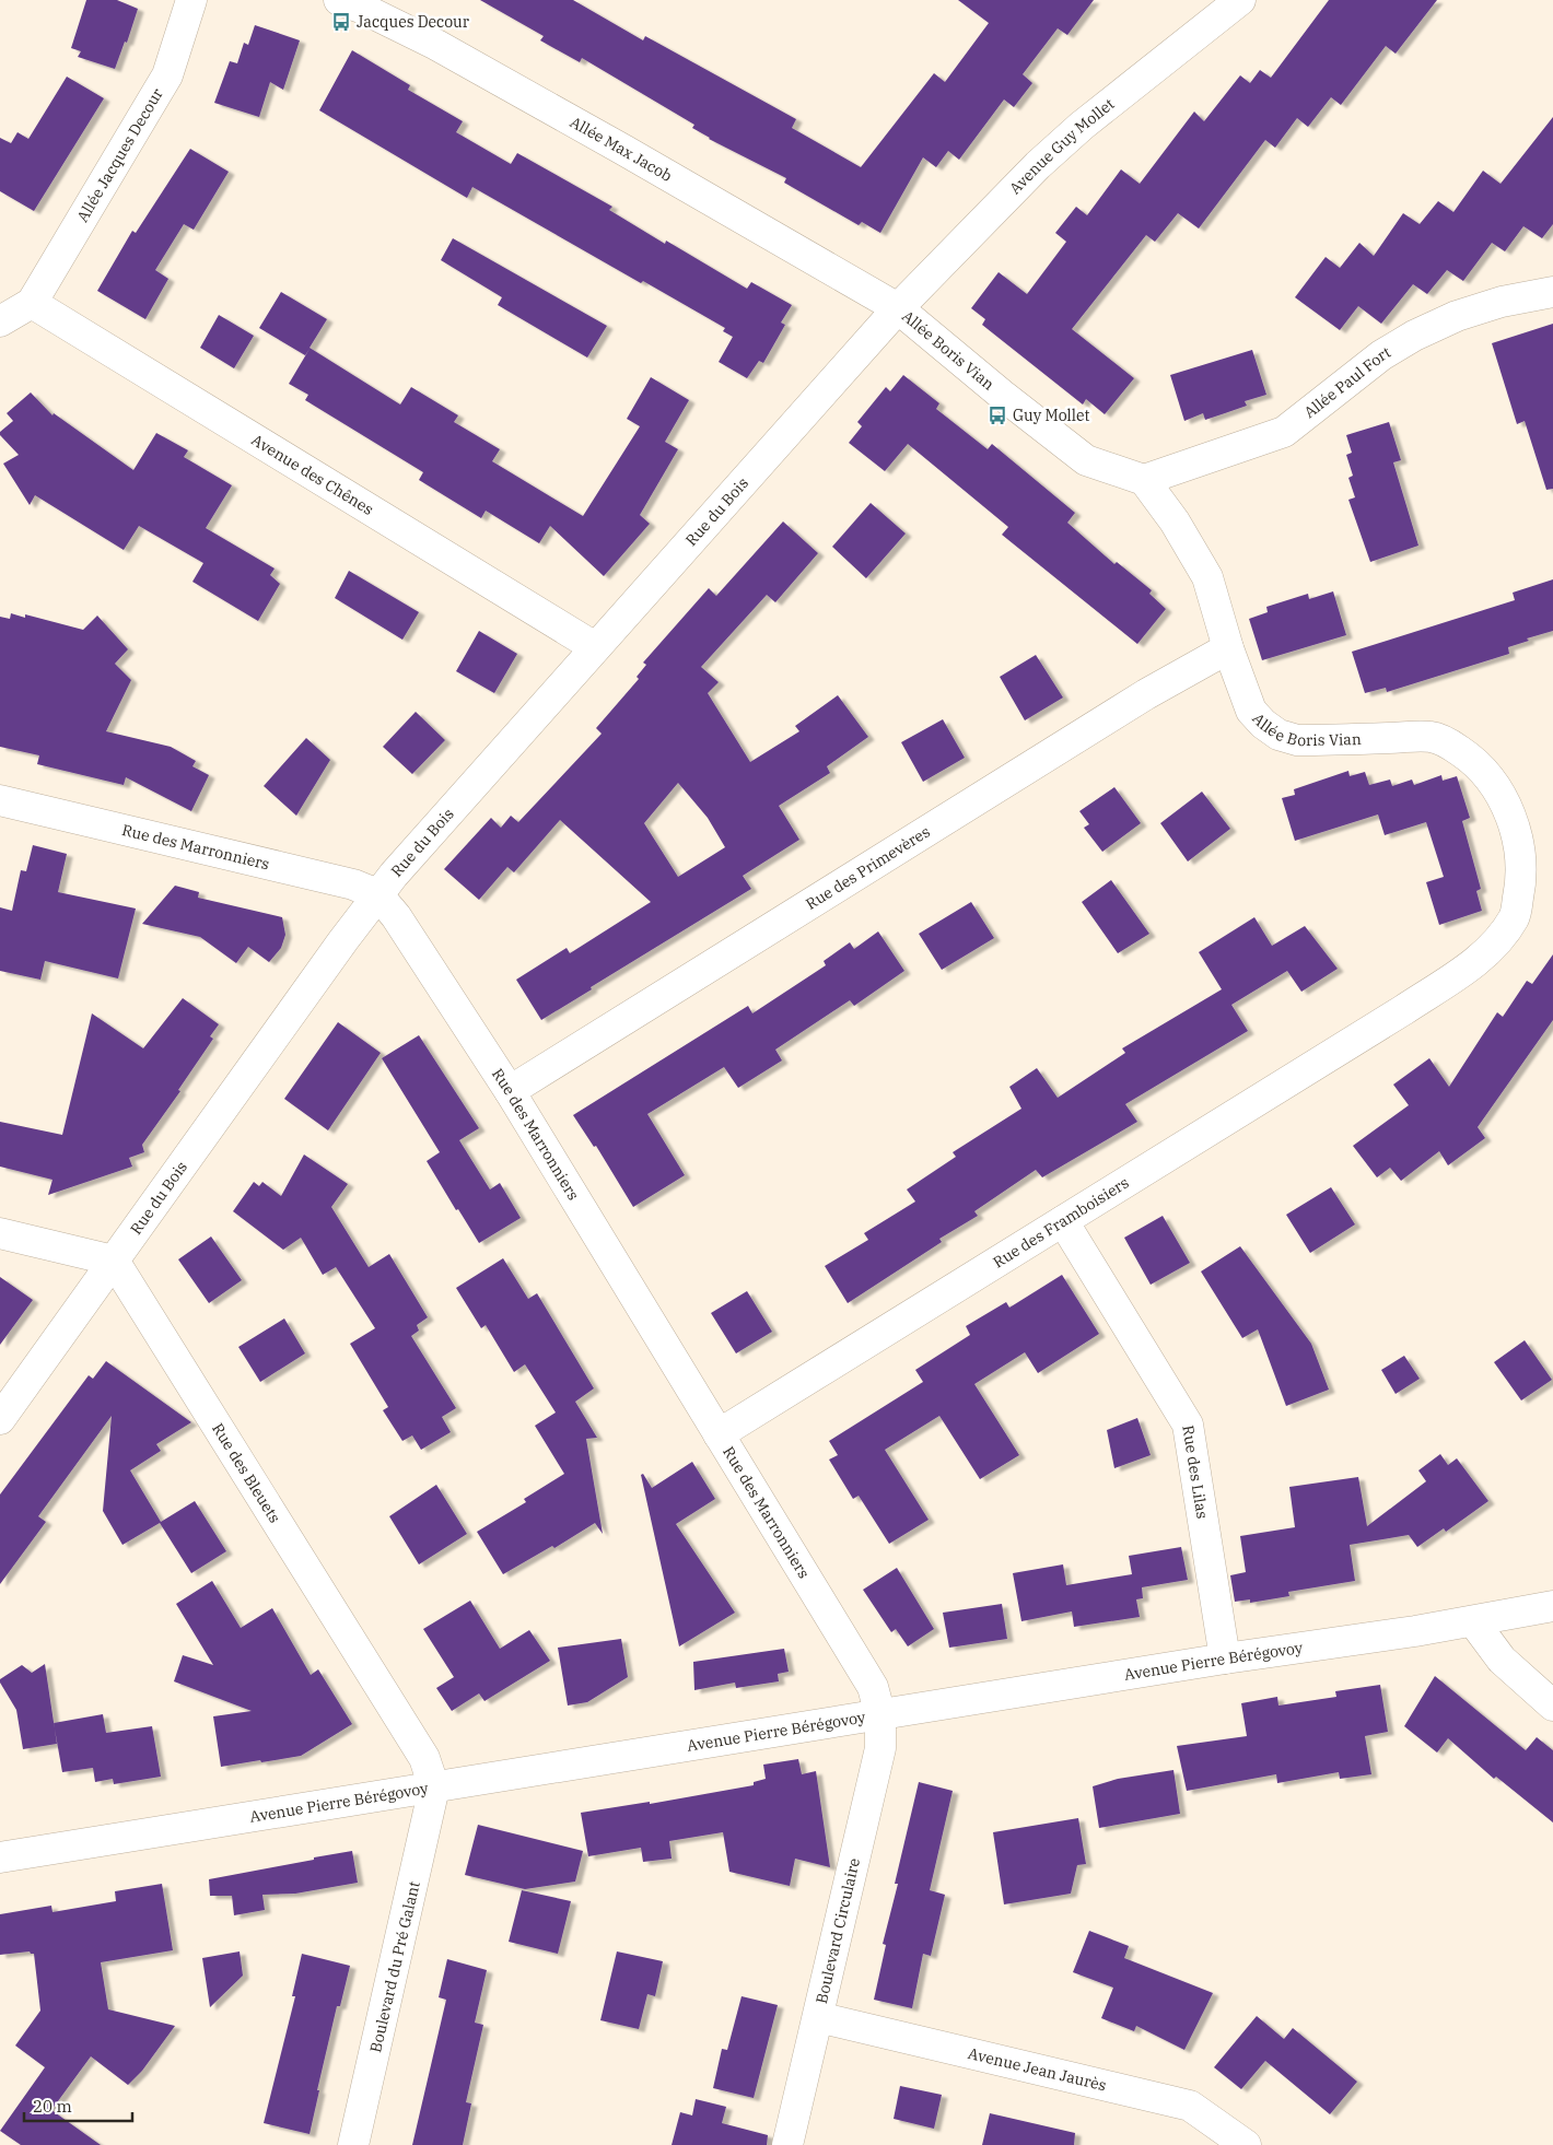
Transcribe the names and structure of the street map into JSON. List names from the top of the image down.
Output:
{
  "streets": {
    "street": [
      "Avenue Guy Mollet",
      "Allée Max Jacob",
      "Allée Jacques Decour",
      "Allée Boris Vian",
      "Allée Paul Fort",
      "Avenue des Chênes",
      "Rue du Bois",
      "Rue des Marronniers",
      "Rue des Primevères",
      "Rue des Framboisiers",
      "Rue des Bleuets",
      "Rue des Lilas",
      "Avenue Pierre Bérégovoy",
      "Boulevard Circulaire",
      "Boulevard du Pré Galant",
      "Avenue Jean Jaurès"
    ]
  },
  "crossings": [
    ["Avenue Guy Mollet", "Allée Max Jacob"],
    ["Avenue Guy Mollet", "Allée Boris Vian"],
    ["Avenue Guy Mollet", "Rue du Bois"],
    ["Allée Max Jacob", "Allée Boris Vian"],
    ["Allée Max Jacob", "Rue du Bois"],
    ["Allée Jacques Decour", "Avenue des Chênes"],
    ["Allée Boris Vian", "Allée Paul Fort"],
    ["Allée Boris Vian", "Rue du Bois"],
    ["Allée Boris Vian", "Rue des Primevères"],
    ["Allée Boris Vian", "Rue des Framboisiers"],
    ["Avenue des Chênes", "Rue du Bois"],
    ["Rue du Bois", "Rue des Marronniers"],
    ["Rue du Bois", "Rue des Bleuets"],
    ["Rue des Marronniers", "Rue des Primevères"],
    ["Rue des Marronniers", "Rue des Framboisiers"],
    ["Rue des Marronniers", "Avenue Pierre Bérégovoy"],
    ["Rue des Marronniers", "Boulevard Circulaire"],
    ["Rue des Framboisiers", "Rue des Lilas"],
    ["Rue des Bleuets", "Avenue Pierre Bérégovoy"],
    ["Rue des Bleuets", "Boulevard du Pré Galant"],
    ["Rue des Lilas", "Avenue Pierre Bérégovoy"],
    ["Avenue Pierre Bérégovoy", "Boulevard Circulaire"],
    ["Avenue Pierre Bérégovoy", "Boulevard du Pré Galant"],
    ["Boulevard Circulaire", "Avenue Jean Jaurès"]
  ],
  "places": {
    "bus stop": ["Jacques Decour", "Guy Mollet"]
  },
  "scale_bar": "20 m"
}
